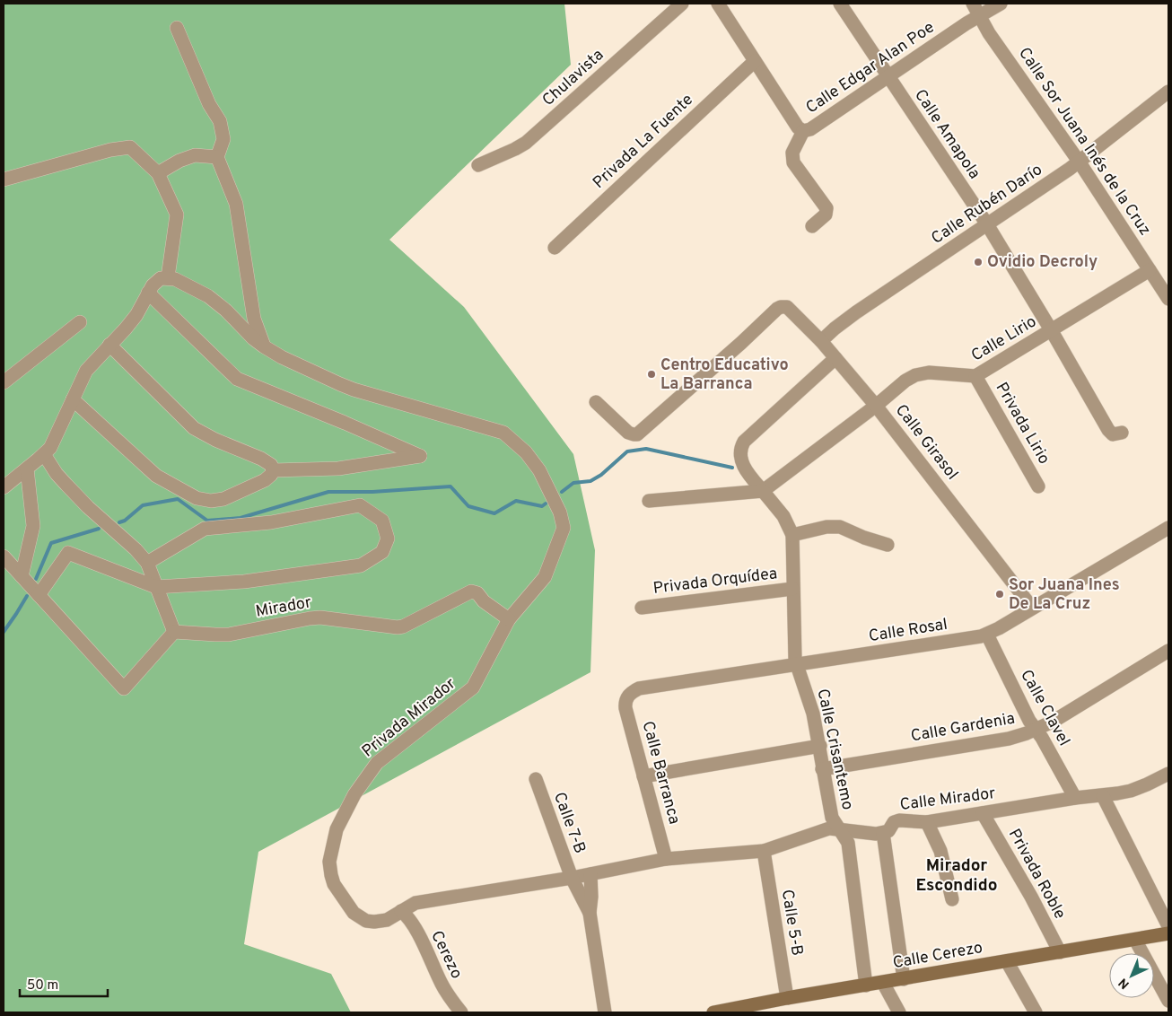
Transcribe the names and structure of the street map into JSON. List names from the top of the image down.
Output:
{
  "streets": {
    "street": [
      "Calle Edgar Alan Poe",
      "Chulavista",
      "Calle Amapola",
      "Privada La Fuente",
      "Calle Sor Juana Inés de la Cruz",
      "Calle Rubén Darío",
      "Calle Lirio",
      "Privada Lirio",
      "Calle Girasol",
      "Privada Orquídea",
      "Mirador",
      "Calle Rosal",
      "Calle Clavel",
      "Privada Mirador",
      "Calle Gardenia",
      "Calle Crisantemo",
      "Calle Barranca",
      "Calle Mirador",
      "Calle 7-B",
      "Privada Roble",
      "Calle 5-B",
      "Cerezo",
      "Calle Cerezo"
    ]
  },
  "crossings": [
    ["Calle Edgar Alan Poe", "Calle Amapola"],
    ["Calle Edgar Alan Poe", "Calle Sor Juana Inés de la Cruz"],
    ["Calle Amapola", "Calle Rubén Darío"],
    ["Calle Amapola", "Calle Lirio"],
    ["Calle Sor Juana Inés de la Cruz", "Calle Rubén Darío"],
    ["Calle Sor Juana Inés de la Cruz", "Calle Lirio"],
    ["Calle Rubén Darío", "Calle Girasol"],
    ["Calle Lirio", "Privada Lirio"],
    ["Calle Lirio", "Calle Girasol"],
    ["Calle Lirio", "Calle Crisantemo"],
    ["Calle Girasol", "Calle Rosal"],
    ["Privada Orquídea", "Calle Crisantemo"],
    ["Mirador", "Privada Mirador"],
    ["Calle Rosal", "Calle Clavel"],
    ["Calle Rosal", "Calle Crisantemo"],
    ["Calle Rosal", "Calle Barranca"],
    ["Calle Clavel", "Calle Gardenia"],
    ["Calle Clavel", "Calle Mirador"],
    ["Privada Mirador", "Calle 7-B"],
    ["Privada Mirador", "Cerezo"],
    ["Calle Gardenia", "Calle Crisantemo"],
    ["Calle Crisantemo", "Calle Cerezo"],
    ["Calle Mirador", "Privada Roble"],
    ["Privada Roble", "Calle Cerezo"],
    ["Calle 5-B", "Calle Cerezo"]
  ],
  "districts": ["Mirador Escondido"],
  "places": ["Ovidio Decroly", "Centro Educativo La Barranca", "Sor Juana Ines De La Cruz"],
  "scale_bar": "50 m",
  "north": "bottom left"
}
